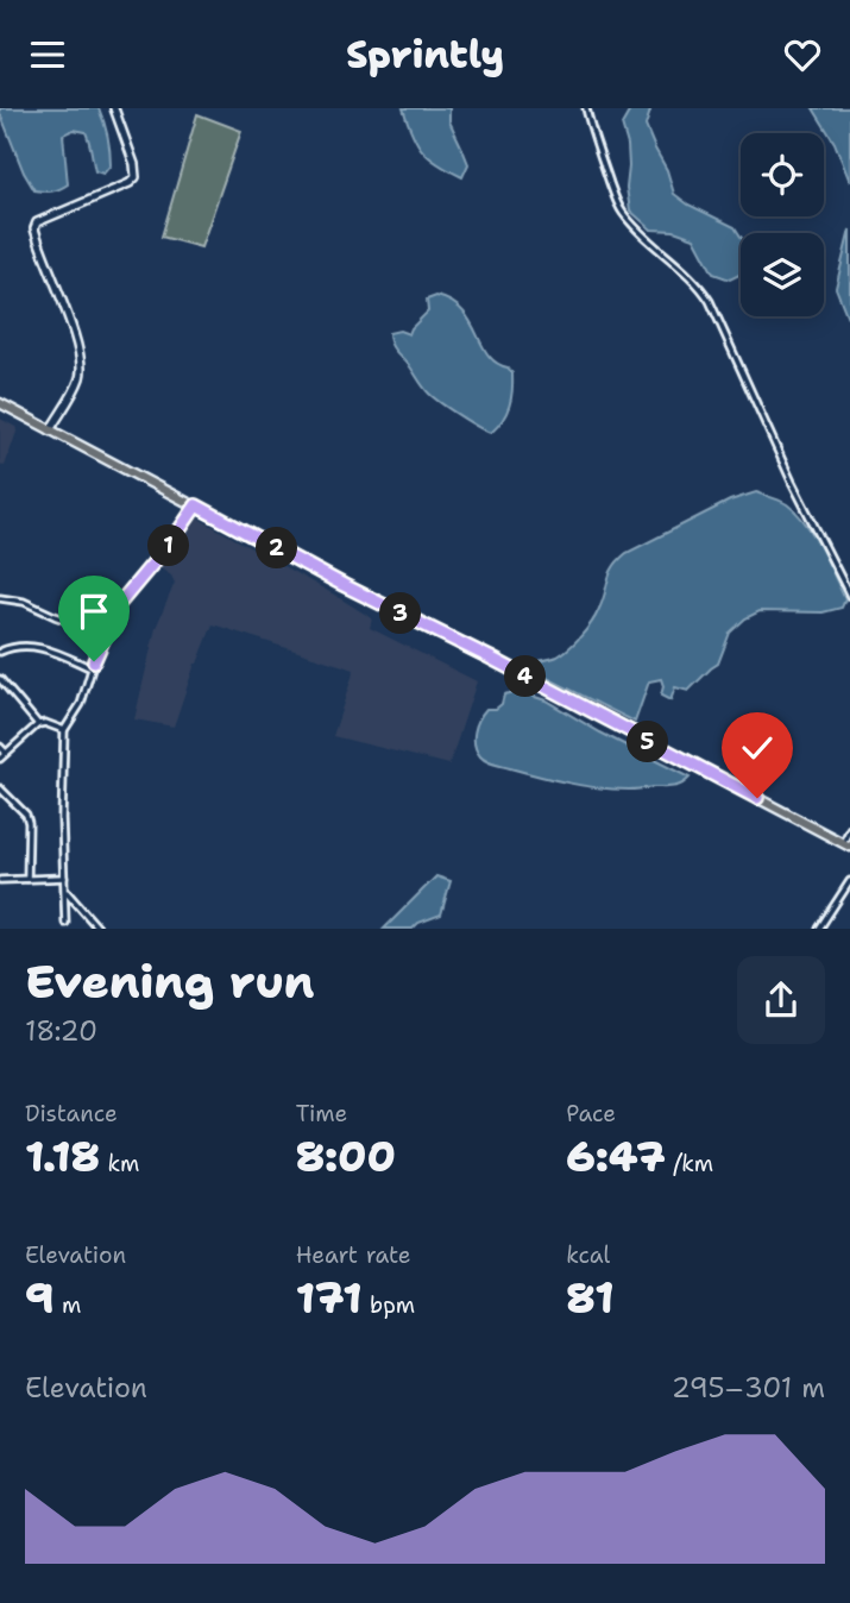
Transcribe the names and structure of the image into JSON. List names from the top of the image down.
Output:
{
  "page": {
    "header": "Sprintly",
    "pins": [
      "1",
      "2",
      "3",
      "4",
      "5"
    ],
    "heading": ["Evening run", "18:20"],
    "stats": [
      ["Distance", "1.18 km"],
      ["Time", "8:00"],
      ["Pace", "6:47 /km"],
      ["Elevation", "9 m"],
      ["Heart rate", "171 bpm"],
      ["kcal", "81"]
    ],
    "chart": ["Elevation", "295–301 m"]
  }
}
